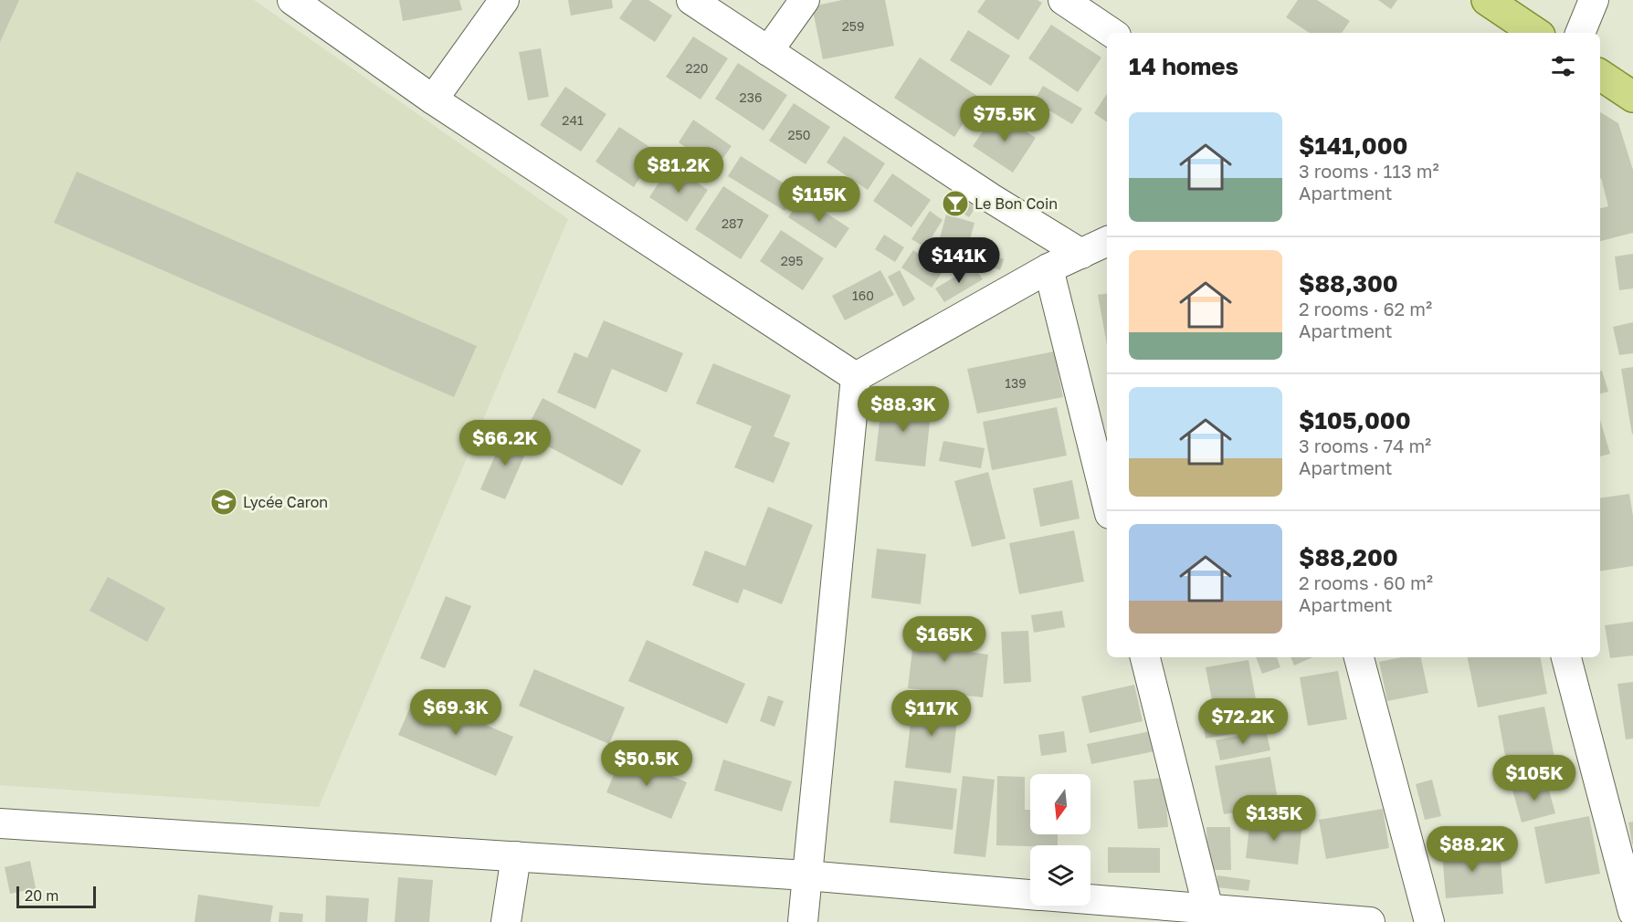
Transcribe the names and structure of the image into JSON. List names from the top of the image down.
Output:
{
  "places": {
    "bar": ["Le Bon Coin"],
    "school or university": ["Lycée Caron"]
  },
  "house_numbers": [
    "259",
    "220",
    "236",
    "241",
    "250",
    "287",
    "295",
    "160",
    "139"
  ],
  "scale_bar": "20 m",
  "north": "bottom",
  "page": {
    "heading": "14 homes",
    "price": [
      "$75.5K",
      "$81.2K",
      "$115K",
      "$141K",
      "$88.3K",
      "$66.2K",
      "$165K",
      "$69.3K",
      "$117K",
      "$72.2K",
      "$50.5K",
      "$105K",
      "$135K",
      "$88.2K"
    ],
    "list": [
      {
        "name": "$141,000",
        "note": "3 rooms · 113 m² · Apartment"
      },
      {
        "name": "$88,300",
        "note": "2 rooms · 62 m² · Apartment"
      },
      {
        "name": "$105,000",
        "note": "3 rooms · 74 m² · Apartment"
      },
      {
        "name": "$88,200",
        "note": "2 rooms · 60 m² · Apartment"
      }
    ],
    "scale": "20 m"
  }
}
